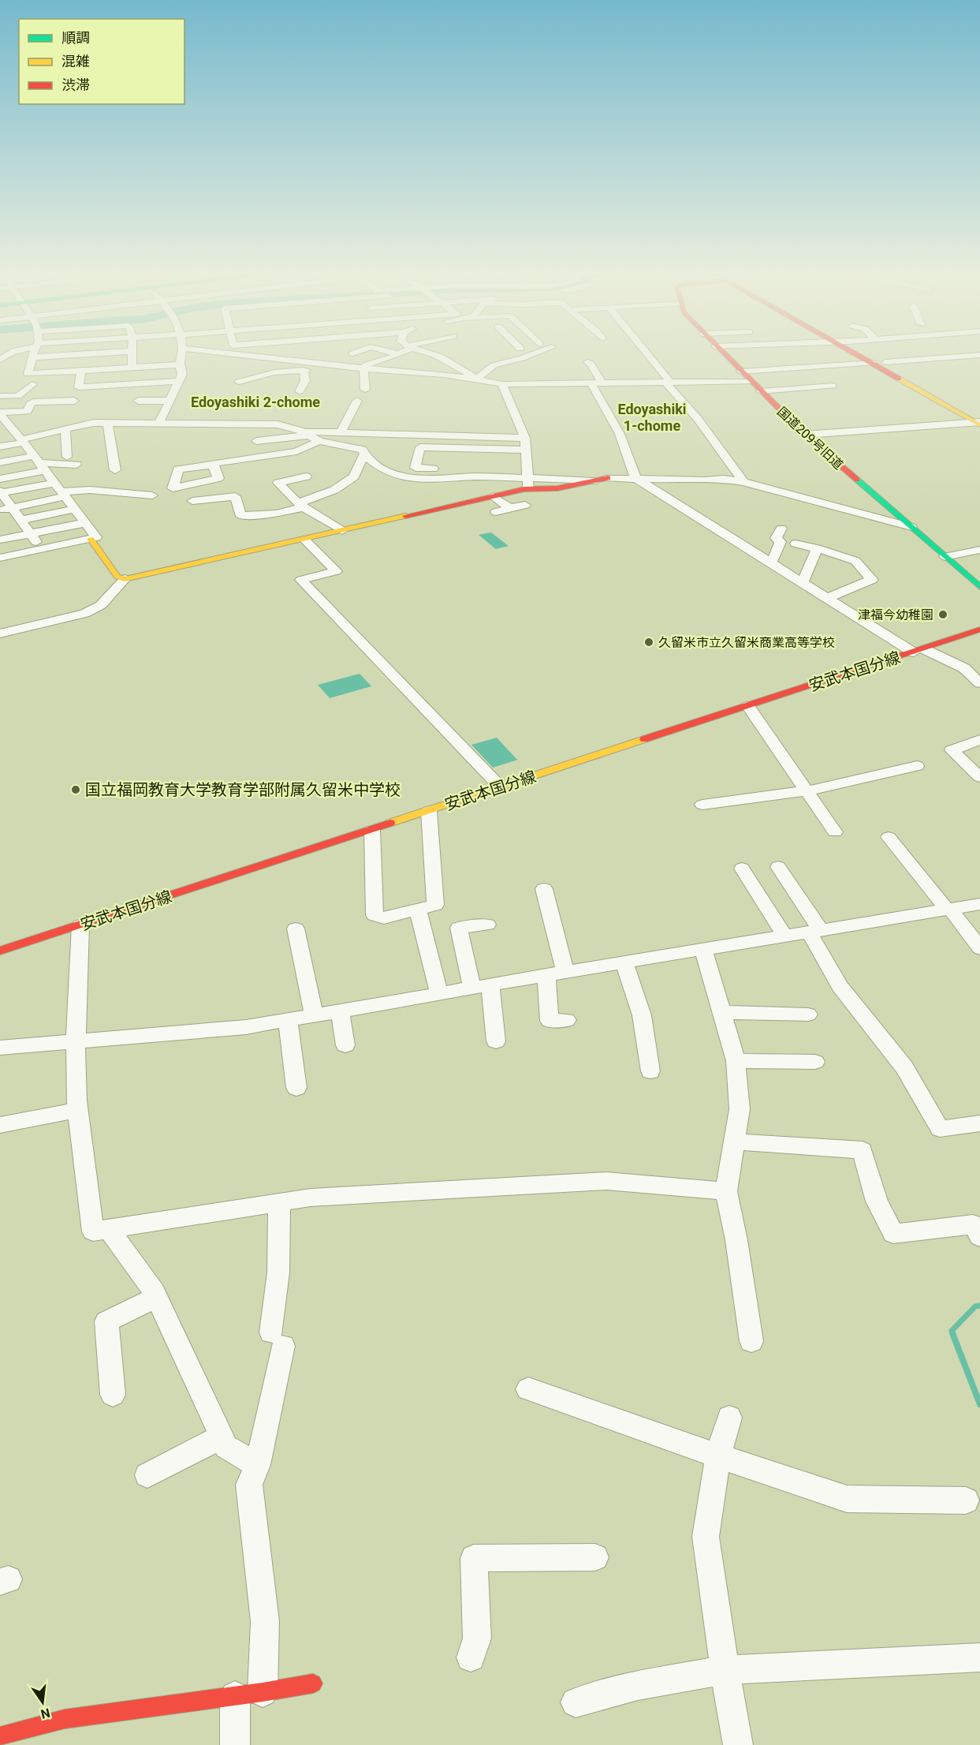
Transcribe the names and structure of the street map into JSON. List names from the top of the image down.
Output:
{
  "streets": {
    "main road": ["国道209号旧道", "安武本国分線"]
  },
  "districts": ["Edoyashiki 2-chome", "Edoyashiki 1-chome"],
  "places": ["津福今幼稚園", "久留米市立久留米商業高等学校", "国立福岡教育大学教育学部附属久留米中学校"],
  "legend": ["順調", "混雑", "渋滞"],
  "north": "bottom"
}
